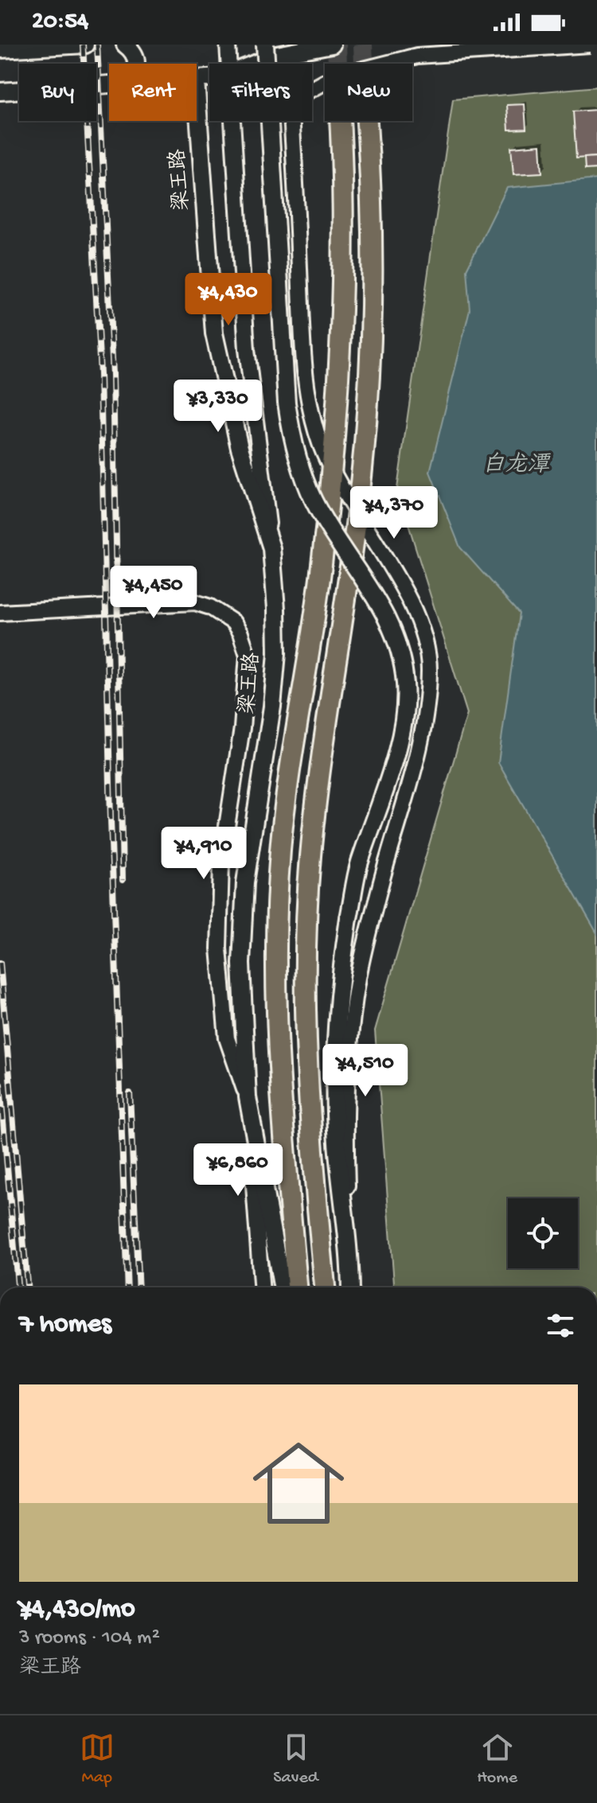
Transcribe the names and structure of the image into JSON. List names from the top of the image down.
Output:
{
  "streets": {
    "main road": ["梁王路"]
  },
  "water": ["白龙潭"],
  "page": {
    "status": "20:54",
    "chip": [
      "Buy",
      "Rent",
      "Filters",
      "New"
    ],
    "price": [
      "¥4,430",
      "¥3,330",
      "¥4,370",
      "¥4,450",
      "¥4,910",
      "¥4,510",
      "¥6,860"
    ],
    "heading": "7 homes",
    "list": [
      {
        "name": "¥4,430/mo",
        "note": "3 rooms · 104 m² · 梁王路"
      }
    ],
    "tabs": ["Map", "Saved", "Home"]
  }
}
